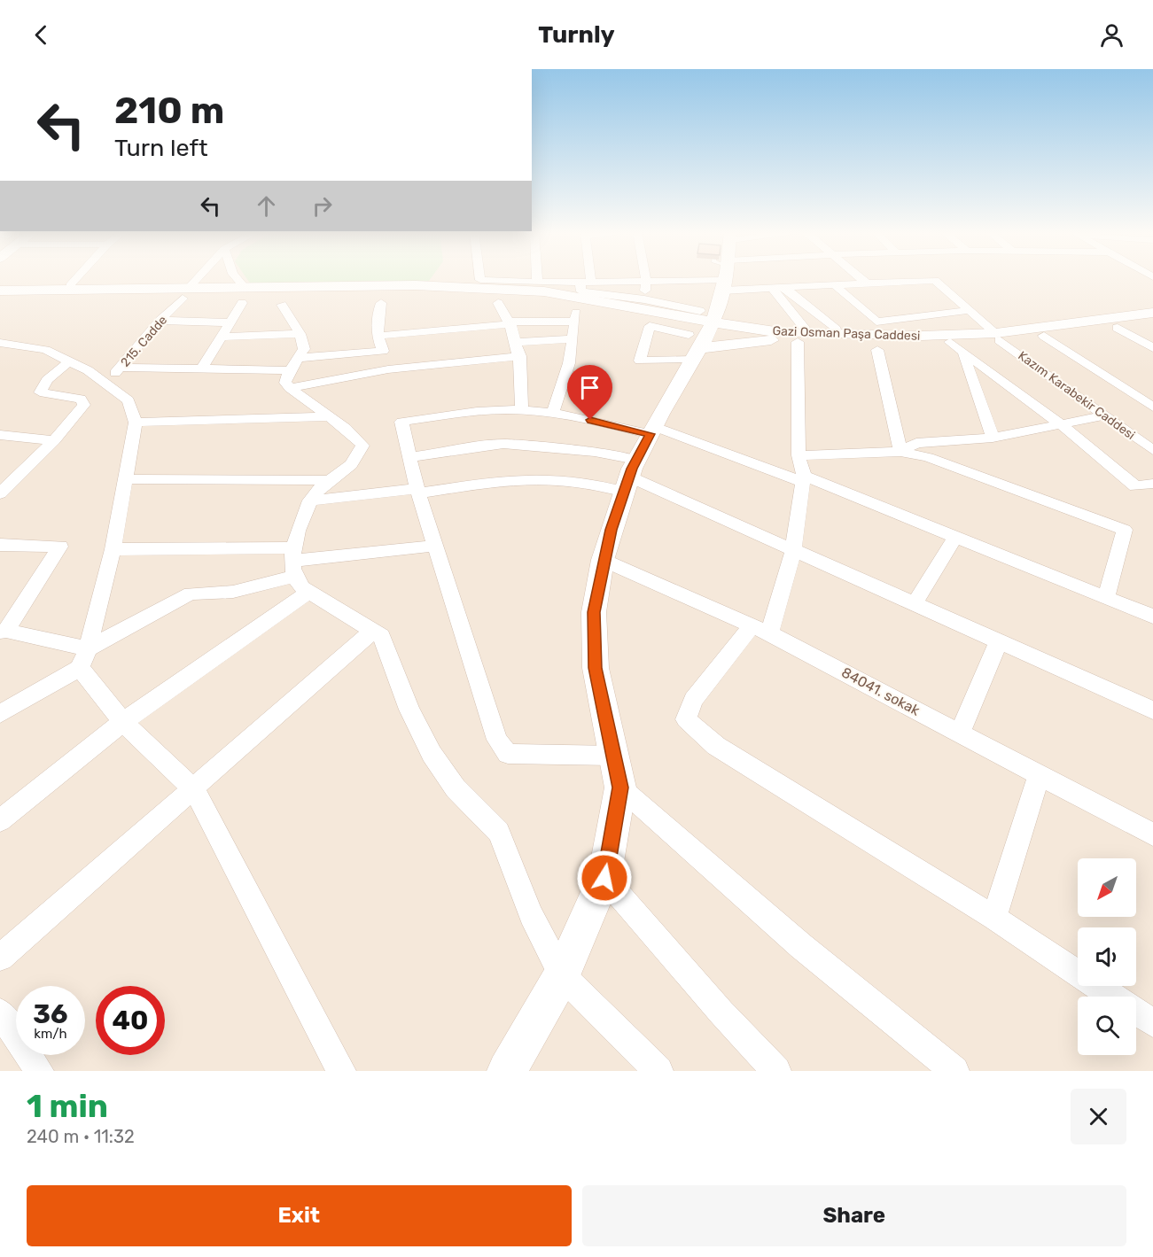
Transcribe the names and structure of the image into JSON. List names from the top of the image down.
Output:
{
  "streets": {
    "main road": ["Gazi Osman Paşa Caddesi"],
    "street": ["215. Cadde", "Kazım Karabekir Caddesi", "84041. sokak"]
  },
  "crossings": [
    ["Gazi Osman Paşa Caddesi", "Kazım Karabekir Caddesi"]
  ],
  "north": "bottom left",
  "page": {
    "header": "Turnly",
    "turn": ["210 m", "Turn left"],
    "speed": "36 km/h",
    "limit": "40",
    "heading": ["1 min", "240 m · 11:32"],
    "buttons": ["Exit", "Share"]
  }
}
